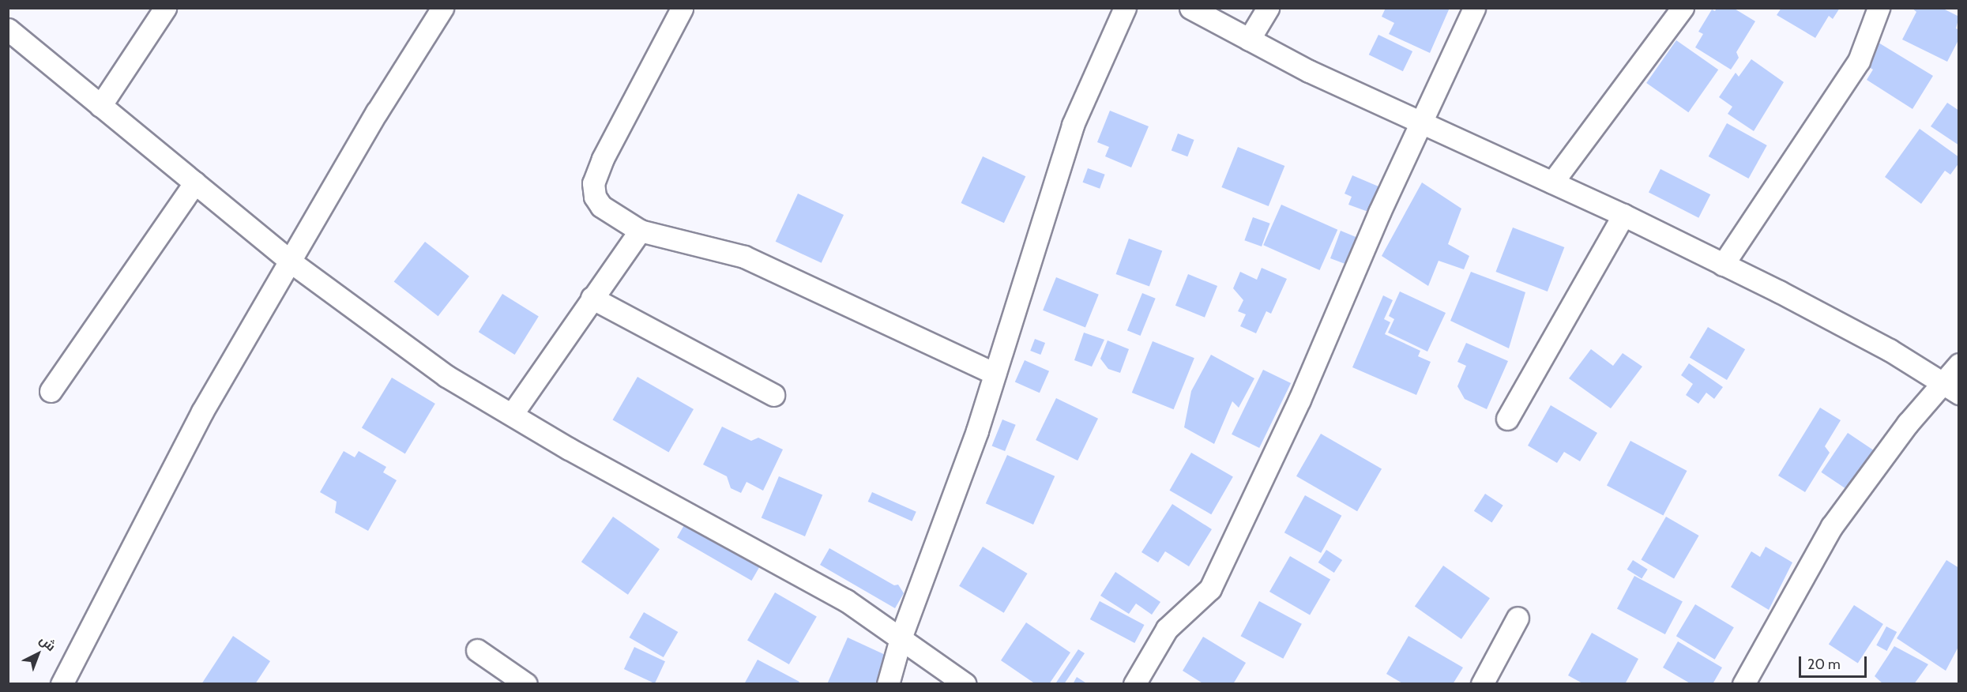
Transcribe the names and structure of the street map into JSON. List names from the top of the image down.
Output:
{
  "scale_bar": "20 m",
  "north": "top right"
}
